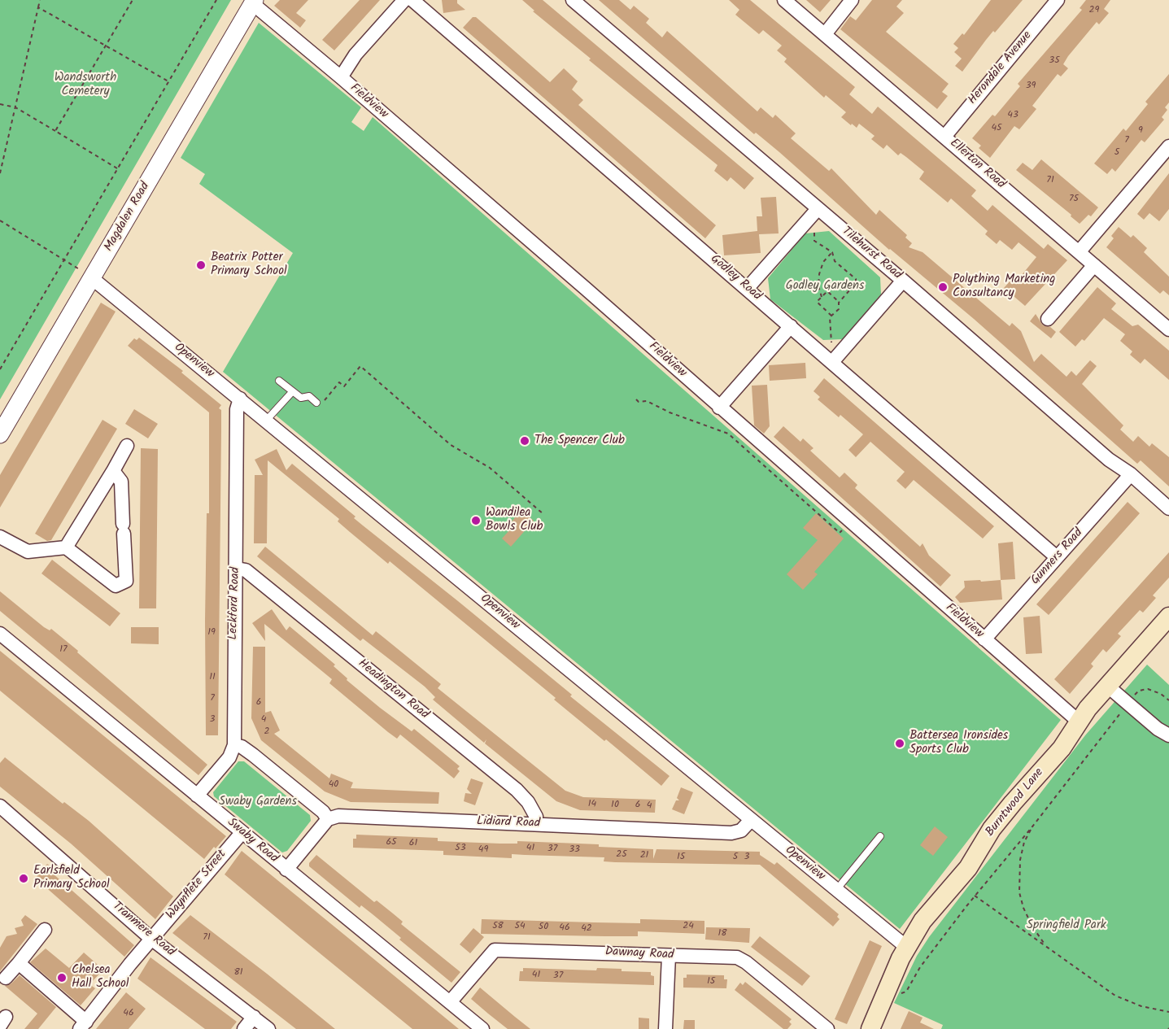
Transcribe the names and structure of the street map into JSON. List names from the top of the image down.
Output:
{
  "streets": {
    "main road": ["Burntwood Lane"],
    "street": [
      "Herondale Avenue",
      "Fieldview",
      "Ellerton Road",
      "Magdalen Road",
      "Tilehurst Road",
      "Godley Road",
      "Openview",
      "Gunners Road",
      "Leckford Road",
      "Headington Road",
      "Lidiard Road",
      "Swaby Road",
      "Waynflete Street",
      "Tranmere Road",
      "Dawnay Road"
    ]
  },
  "crossings": [
    ["Herondale Avenue", "Ellerton Road"],
    ["Fieldview", "Magdalen Road"],
    ["Fieldview", "Gunners Road"],
    ["Fieldview", "Burntwood Lane"],
    ["Magdalen Road", "Openview"],
    ["Tilehurst Road", "Gunners Road"],
    ["Godley Road", "Gunners Road"],
    ["Openview", "Leckford Road"],
    ["Openview", "Lidiard Road"],
    ["Leckford Road", "Headington Road"],
    ["Leckford Road", "Swaby Road"],
    ["Headington Road", "Lidiard Road"],
    ["Swaby Road", "Waynflete Street"],
    ["Swaby Road", "Dawnay Road"],
    ["Waynflete Street", "Tranmere Road"]
  ],
  "parks": [
    "Wandsworth Cemetery",
    "Godley Gardens",
    "Swaby Gardens",
    "Springfield Park"
  ],
  "places": [
    "Beatrix Potter Primary School",
    "Polything Marketing Consultancy",
    "The Spencer Club",
    "Wandilea Bowls Club",
    "Battersea Ironsides Sports Club",
    "Earlsfield Primary School",
    "Chelsea Hall School"
  ],
  "house_numbers": [
    "29",
    "35",
    "39",
    "43",
    "45",
    "9",
    "7",
    "5",
    "71",
    "75",
    "19",
    "17",
    "11",
    "7",
    "6",
    "3",
    "4",
    "2",
    "40",
    "14",
    "10",
    "6",
    "4",
    "65",
    "61",
    "53",
    "41",
    "37",
    "49",
    "33",
    "25",
    "21",
    "15",
    "5",
    "3",
    "58",
    "54",
    "24",
    "50",
    "46",
    "42",
    "18",
    "71",
    "81",
    "41",
    "37",
    "15",
    "46"
  ]
}
